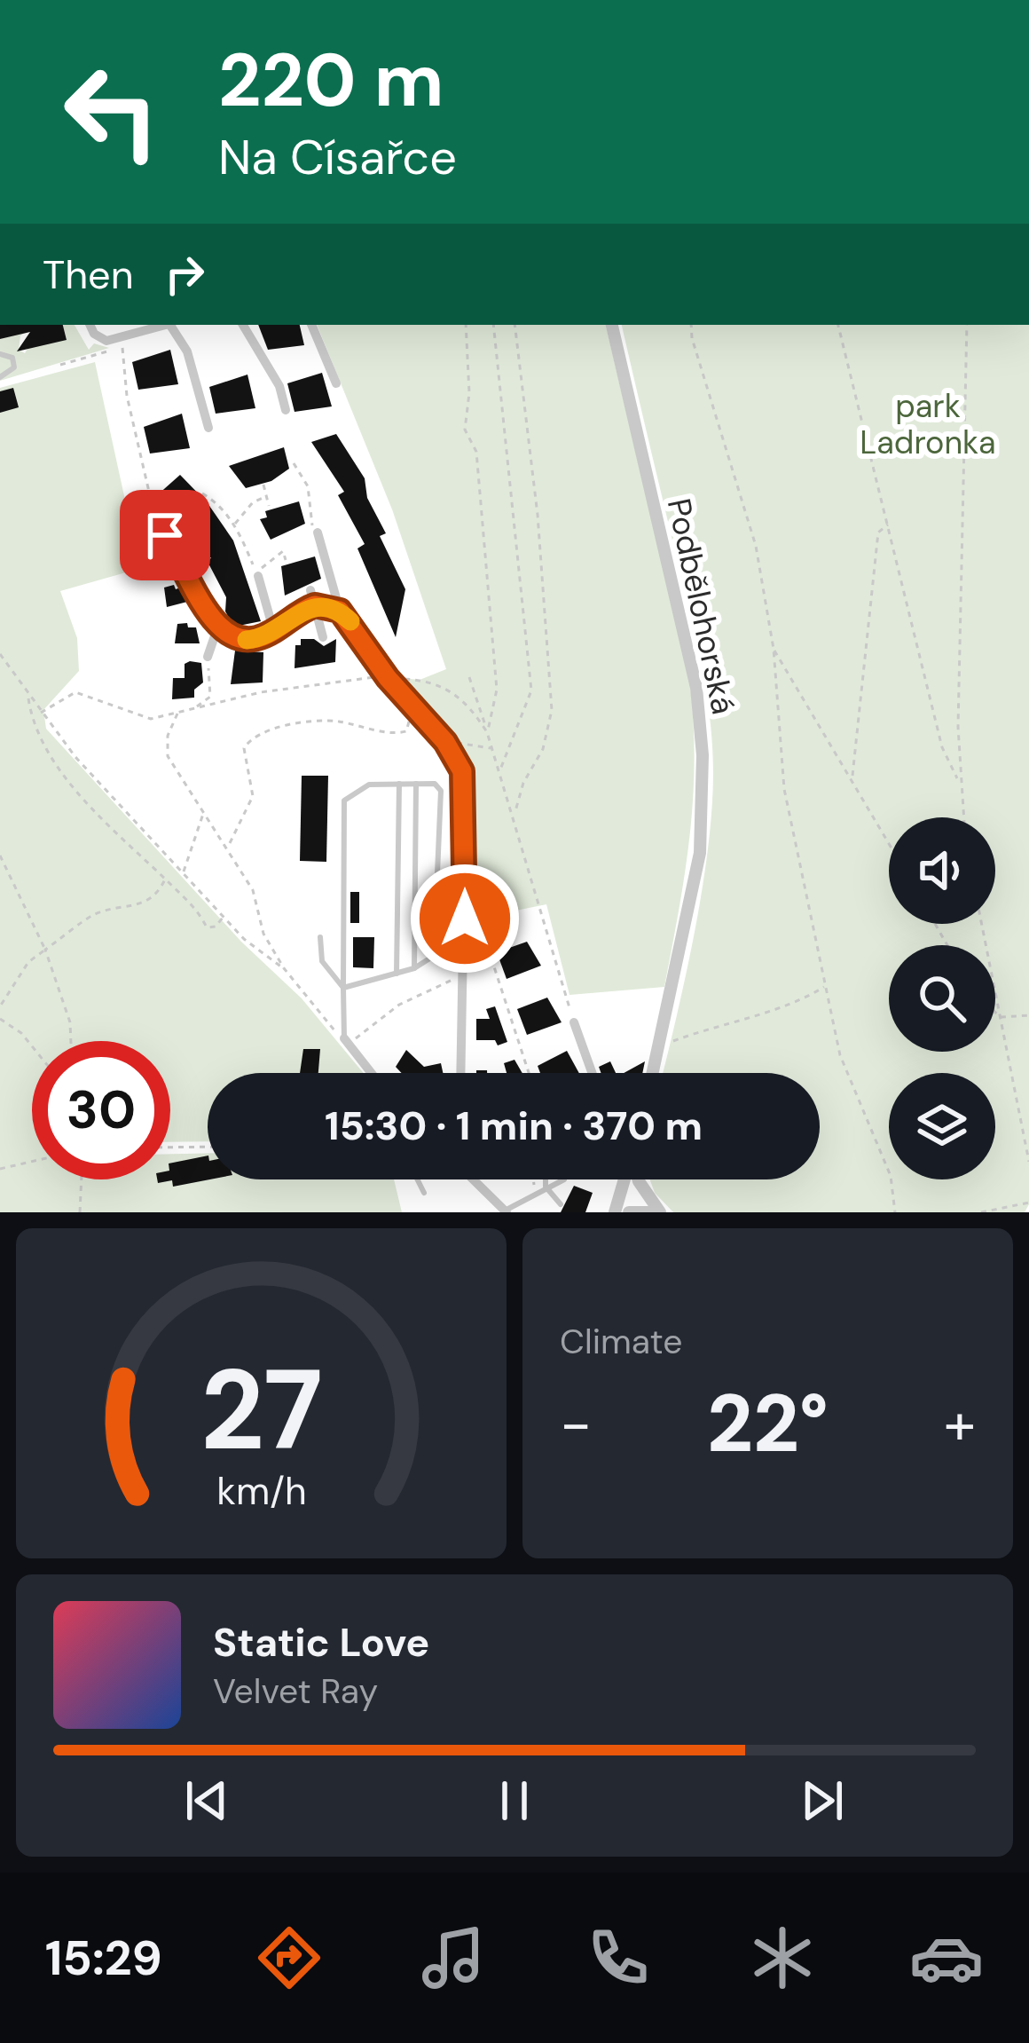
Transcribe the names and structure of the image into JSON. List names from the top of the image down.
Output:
{
  "streets": {
    "street": ["Podbělohorská"]
  },
  "parks": ["park Ladronka"],
  "page": {
    "turn": ["220 m", "Na Císařce"],
    "then": "Then",
    "limit": "30",
    "trip": "15:30 · 1 min · 370 m",
    "tile": "Climate",
    "heat": ["−", "22°", "+"],
    "song": ["Static Love", "Velvet Ray"],
    "tabs": "15:29",
    "gauge": ["27", "km/h"]
  }
}
